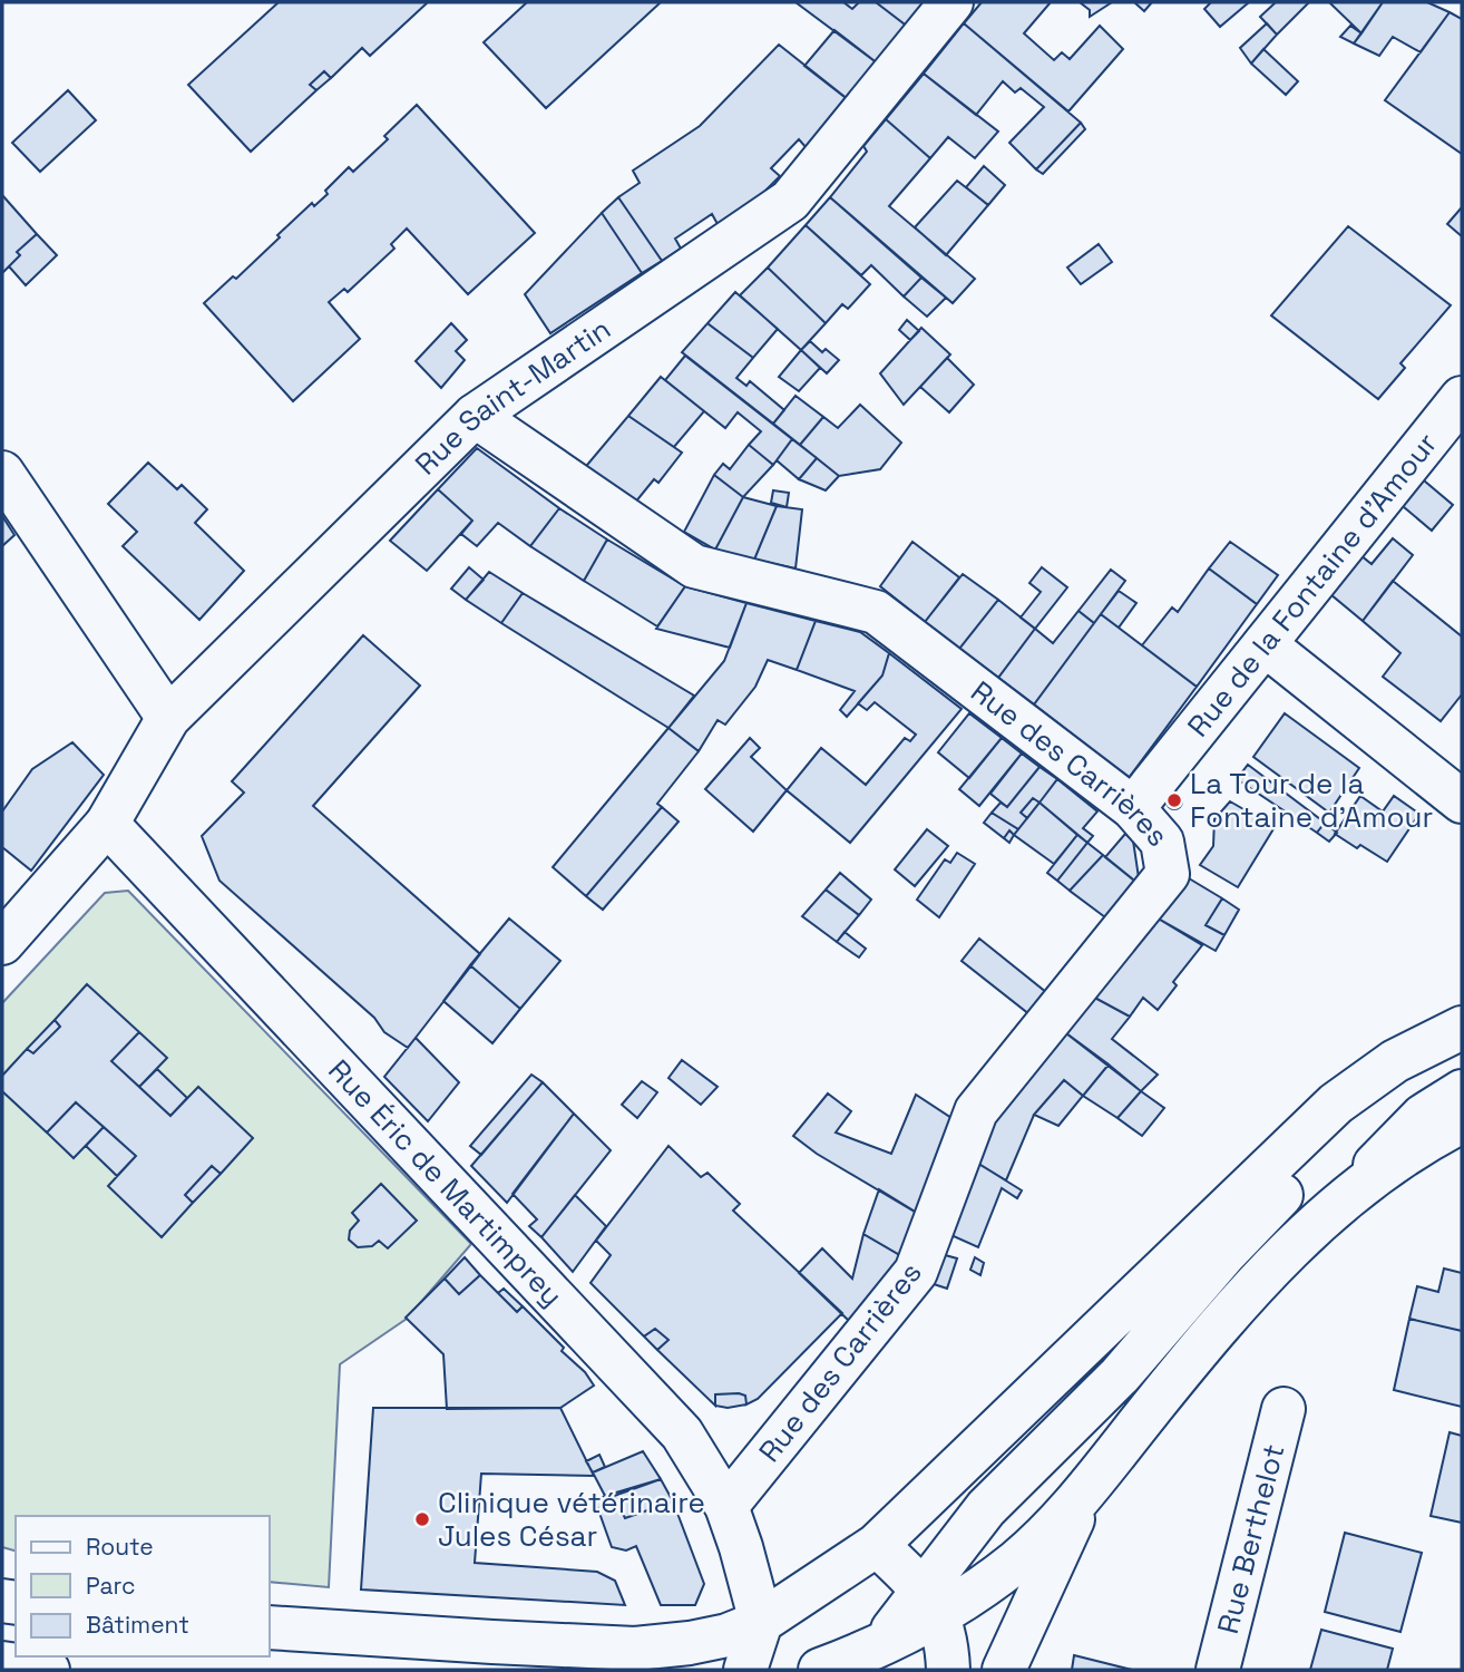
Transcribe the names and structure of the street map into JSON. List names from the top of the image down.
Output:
{
  "streets": {
    "street": [
      "Rue Saint-Martin",
      "Rue de la Fontaine d'Amour",
      "Rue des Carrières",
      "Rue Éric de Martimprey",
      "Rue Berthelot"
    ]
  },
  "crossings": [
    ["Rue Saint-Martin", "Rue des Carrières"],
    ["Rue Saint-Martin", "Rue Éric de Martimprey"],
    ["Rue de la Fontaine d'Amour", "Rue des Carrières"],
    ["Rue des Carrières", "Rue Éric de Martimprey"]
  ],
  "places": ["La Tour de la Fontaine d'Amour", "Clinique vétérinaire Jules César"],
  "legend": ["Route", "Parc", "Bâtiment"]
}
